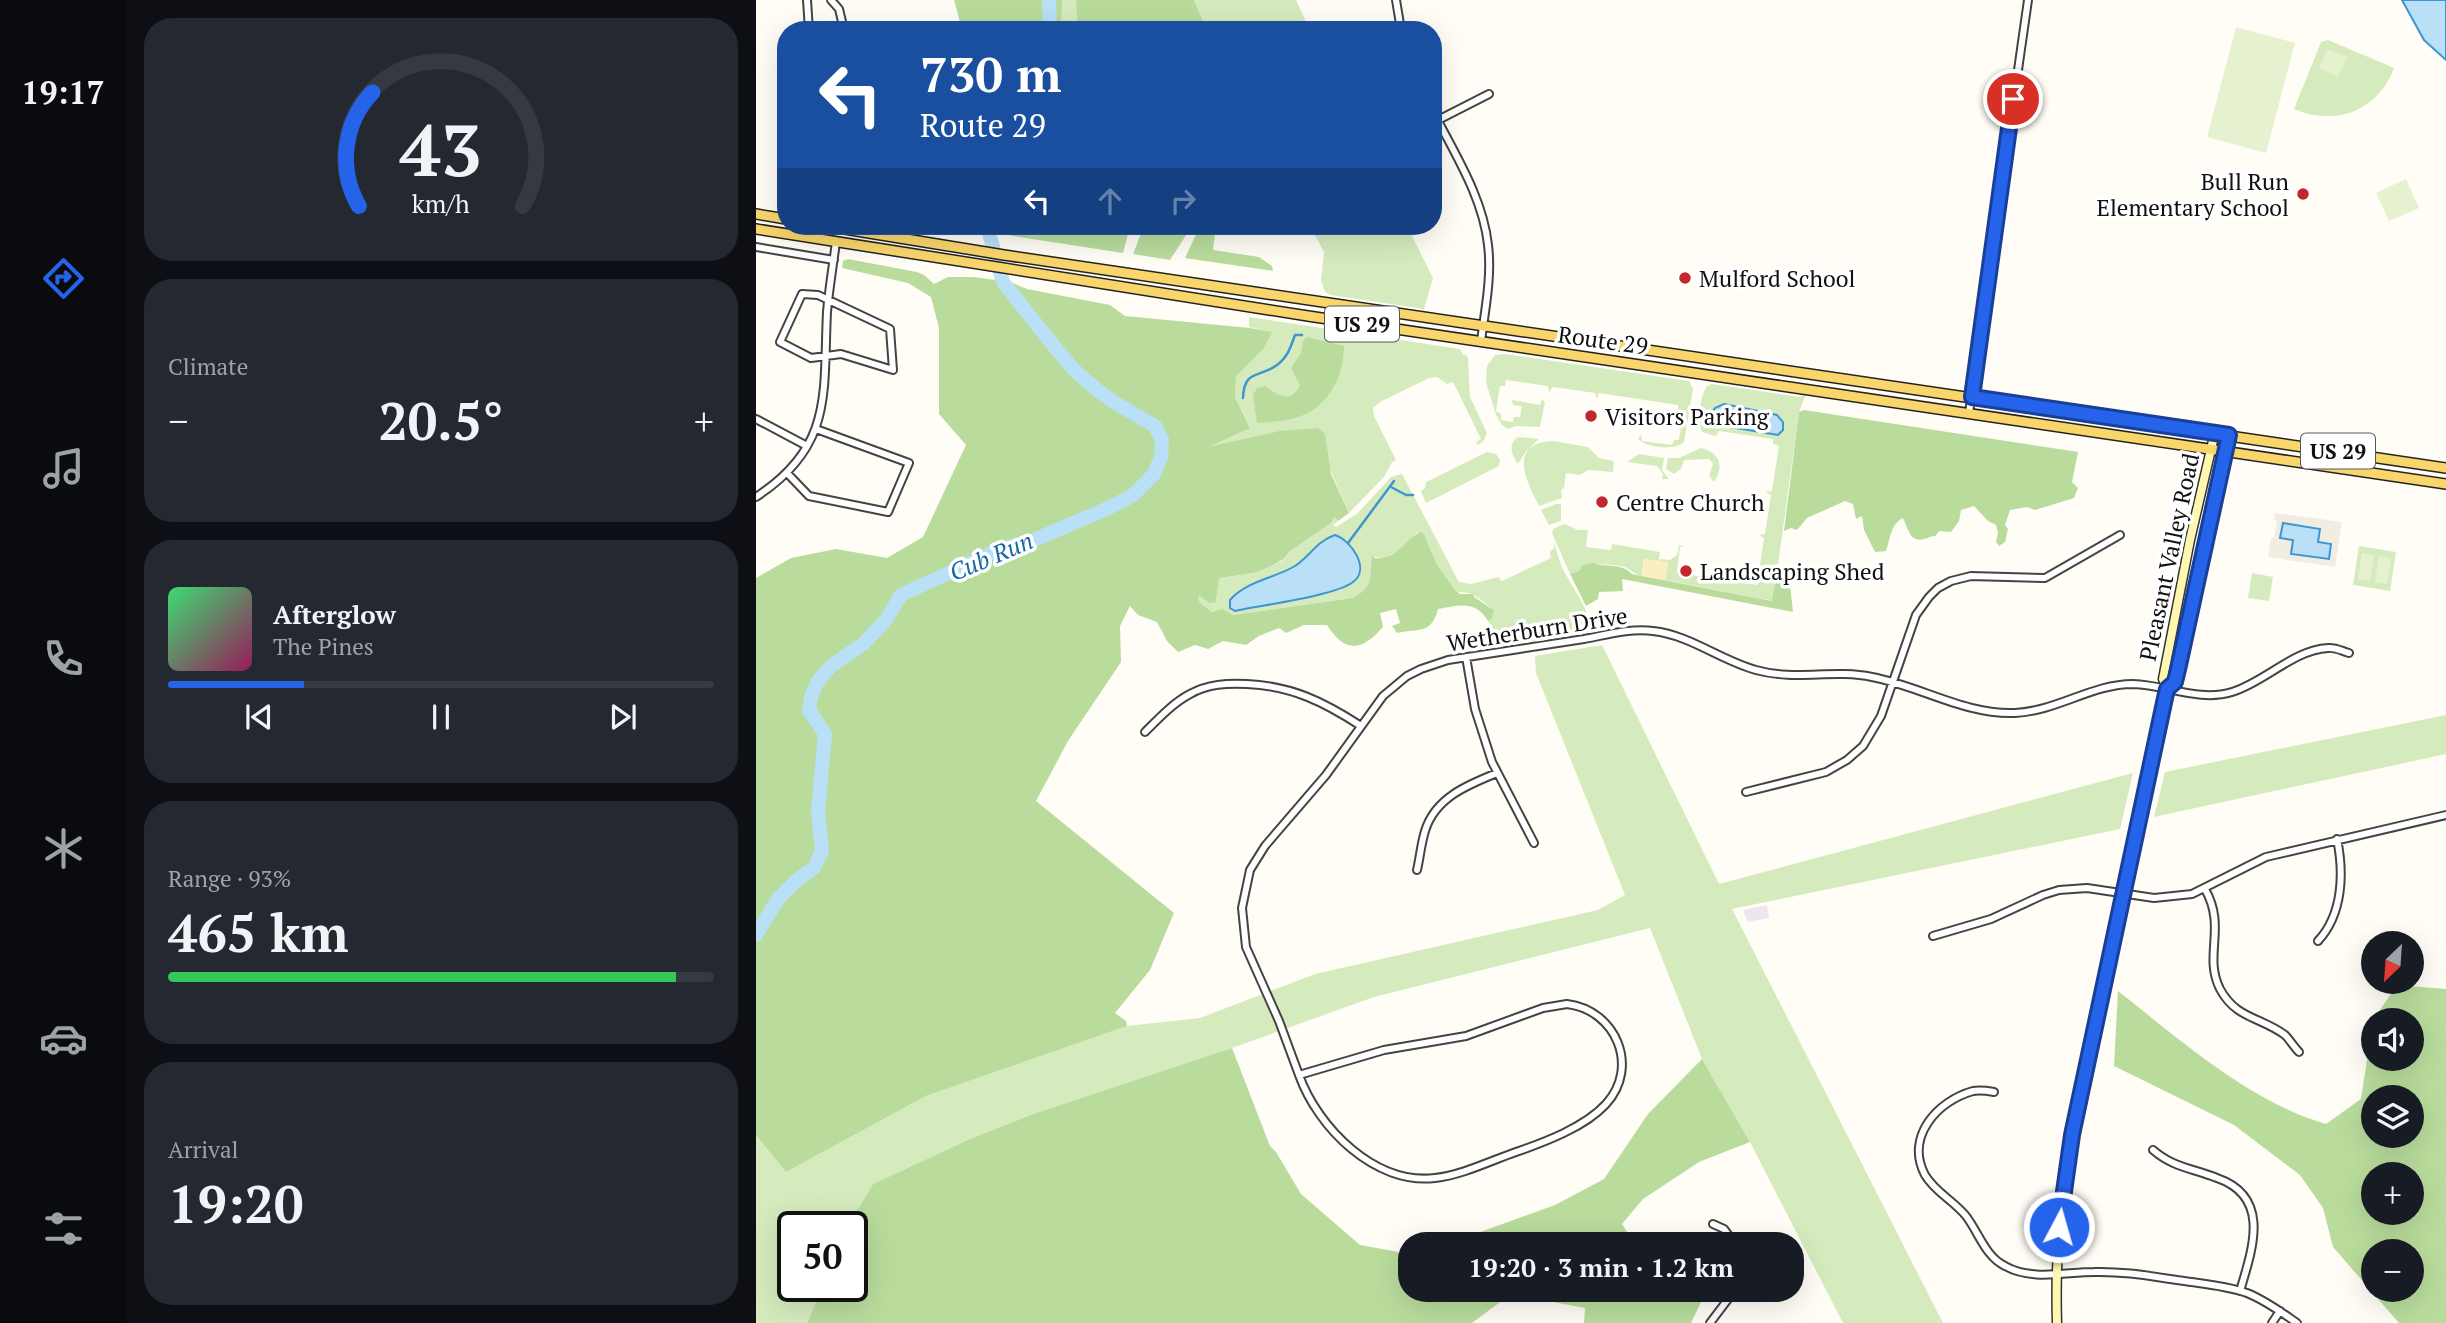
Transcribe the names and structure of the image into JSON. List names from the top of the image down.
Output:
{
  "streets": {
    "main road": ["US 29", "Route 29", "Pleasant Valley Road"],
    "street": ["Wetherburn Drive"]
  },
  "crossings": [
    ["Route 29", "Pleasant Valley Road"],
    ["Pleasant Valley Road", "Wetherburn Drive"]
  ],
  "water": ["Cub Run"],
  "places": [
    "Bull Run Elementary School",
    "Mulford School",
    "Visitors Parking",
    "Centre Church",
    "Landscaping Shed"
  ],
  "north": "bottom left",
  "page": {
    "tabs": "19:17",
    "turn": ["730 m", "Route 29"],
    "tile": [
      "Climate",
      ["Range · 93%", "465 km"],
      ["Arrival", "19:20"]
    ],
    "heat": ["−", "20.5°", "+"],
    "song": ["Afterglow", "The Pines"],
    "map_buttons": ["+", "−"],
    "limit": "50",
    "trip": "19:20 · 3 min · 1.2 km",
    "gauge": ["43", "km/h"]
  }
}
